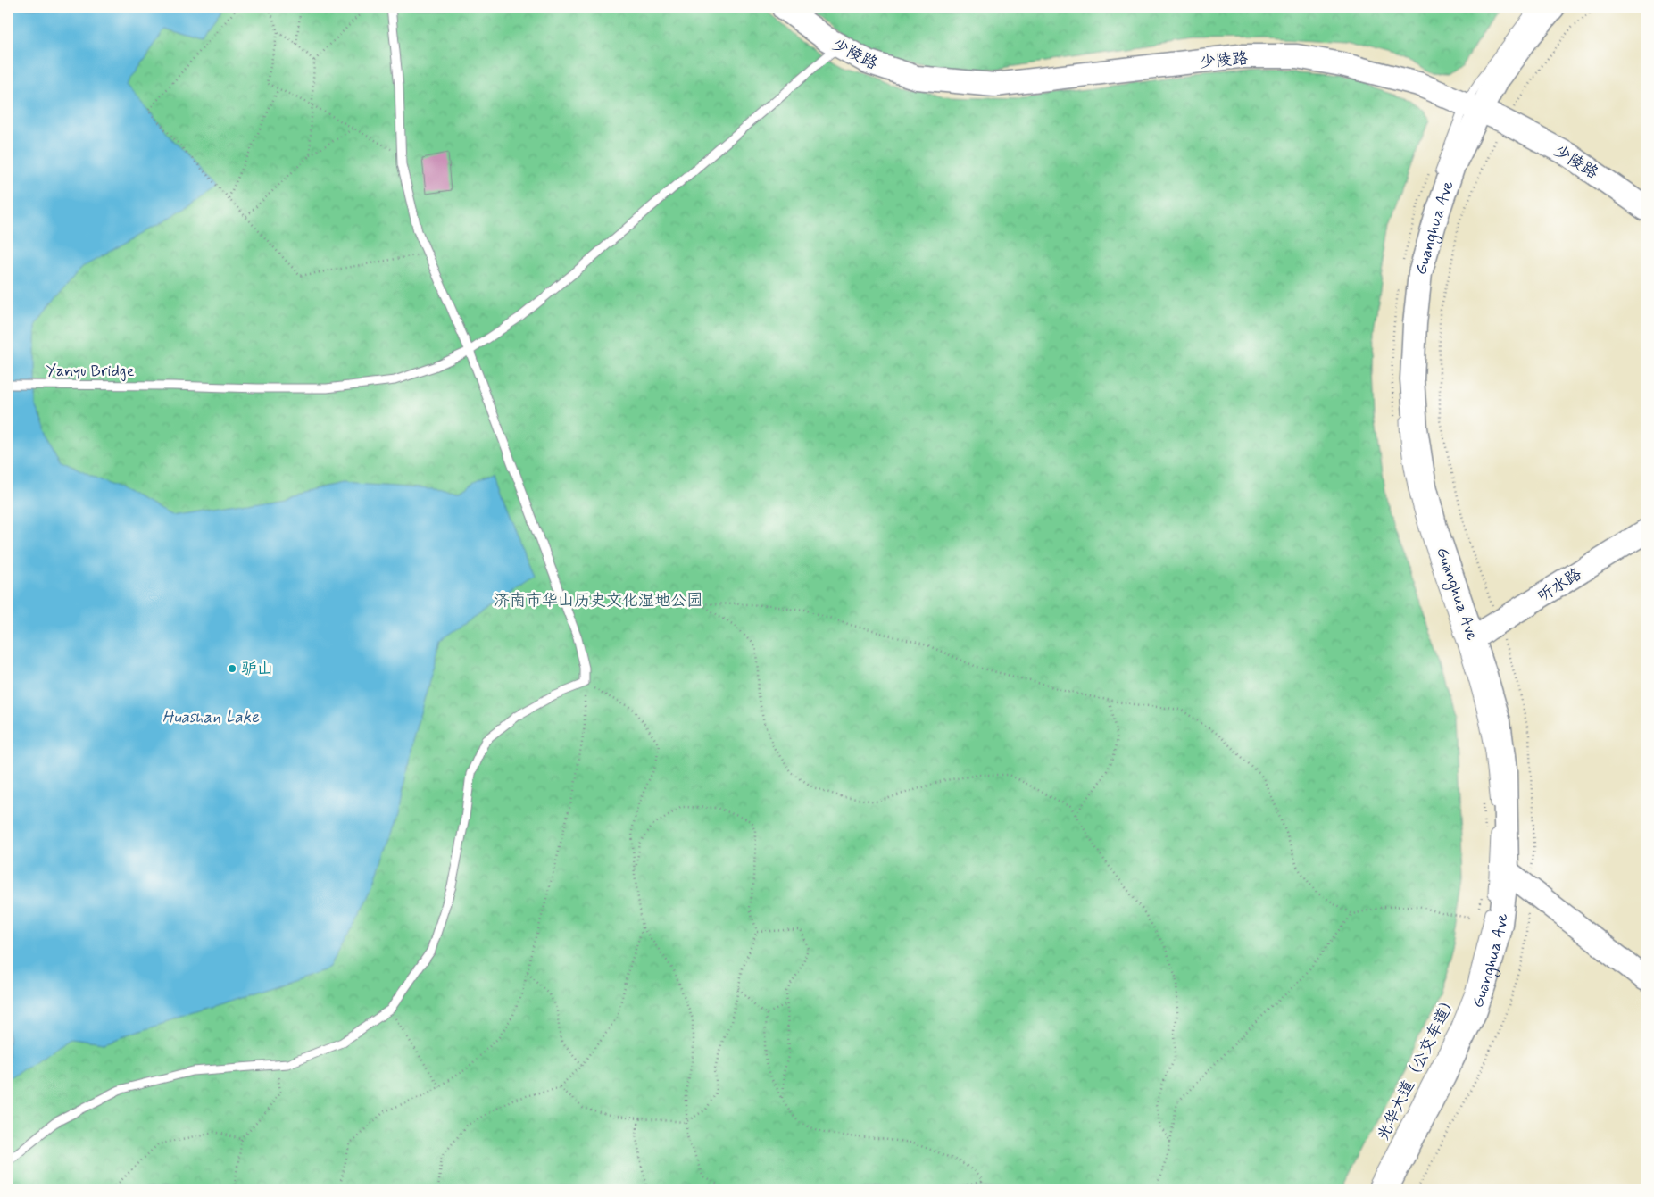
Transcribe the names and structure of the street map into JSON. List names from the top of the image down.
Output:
{
  "streets": {
    "street": ["少陵路", "Guanghua Ave", "听水路"],
    "lane": ["Yanyu Bridge", "光华大道（公交车道）"]
  },
  "crossings": [
    ["少陵路", "Guanghua Ave"],
    ["少陵路", "Yanyu Bridge"],
    ["Guanghua Ave", "听水路"]
  ],
  "water": ["Huashan Lake"],
  "parks": ["济南市华山历史文化湿地公园"],
  "places": ["驴山"]
}
